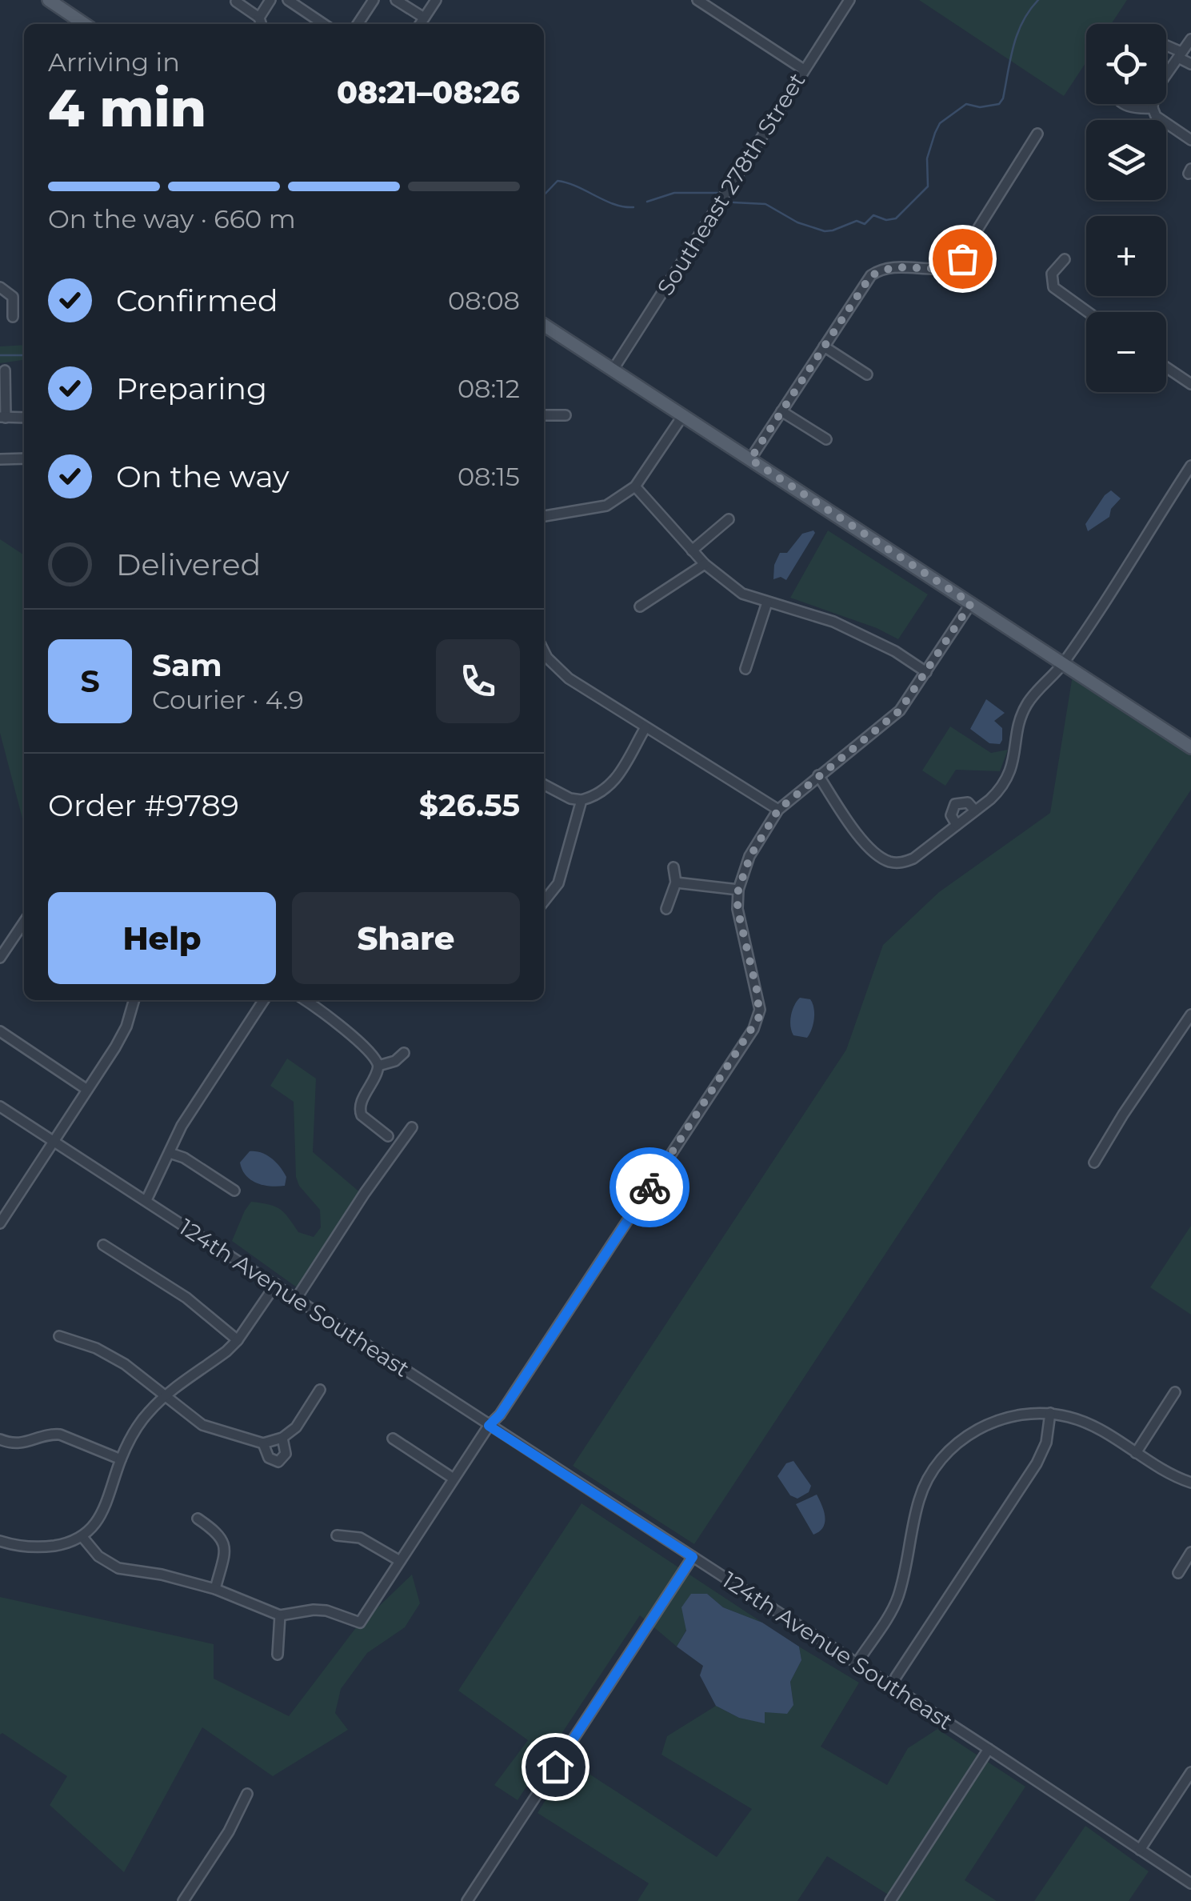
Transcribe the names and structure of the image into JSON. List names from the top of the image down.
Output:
{
  "streets": {
    "street": ["Southeast 278th Street", "124th Avenue Southeast"]
  },
  "page": {
    "map_buttons": ["+", "−"],
    "heading": ["4 min", "Arriving in", "08:21–08:26"],
    "panel": [
      "Sam",
      "Courier · 4.9",
      "Order #9789",
      "$26.55"
    ],
    "bar": "On the way · 660 m",
    "list": [
      ["Confirmed", "08:08"],
      ["Preparing", "08:12"],
      ["On the way", "08:15"],
      "Delivered"
    ],
    "round": "S",
    "buttons": ["Help", "Share"]
  }
}
